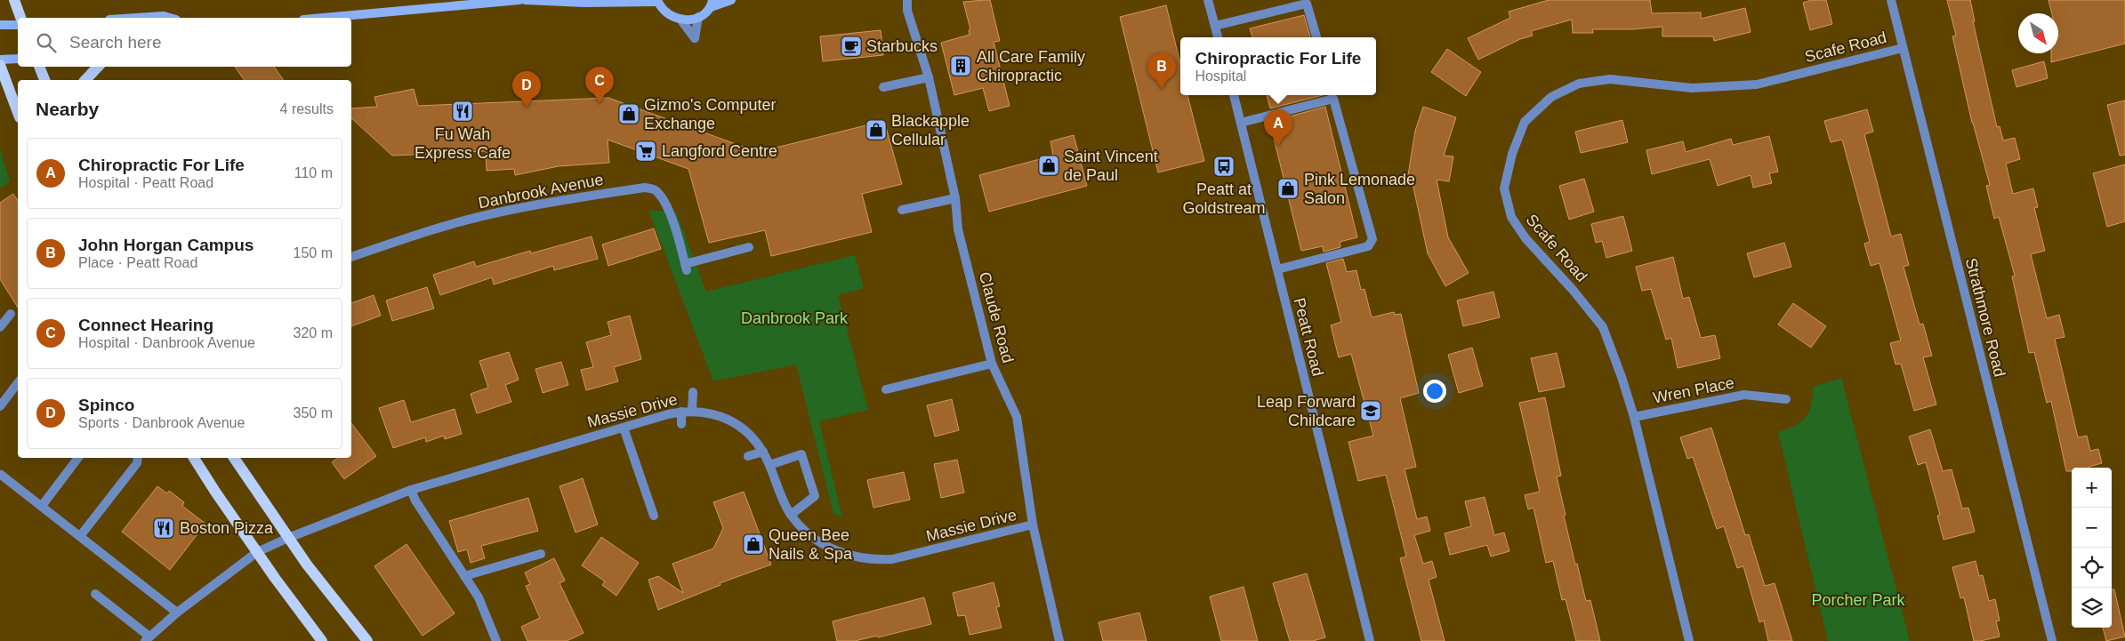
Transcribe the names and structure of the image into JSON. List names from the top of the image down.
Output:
{
  "streets": {
    "street": [
      "Scafe Road",
      "Danbrook Avenue",
      "Claude Road",
      "Strathmore Road",
      "Peatt Road",
      "Wren Place",
      "Massie Drive"
    ]
  },
  "crossings": [
    ["Scafe Road", "Strathmore Road"],
    ["Scafe Road", "Wren Place"],
    ["Claude Road", "Massie Drive"]
  ],
  "parks": ["Danbrook Park", "Porcher Park"],
  "places": {
    "cafe": ["Starbucks"],
    "building": ["All Care Family Chiropractic"],
    "restaurant": ["Fu Wah Express Cafe", "Boston Pizza"],
    "shop": [
      "Gizmo's Computer Exchange",
      "Blackapple Cellular",
      "Saint Vincent de Paul",
      "Pink Lemonade Salon",
      "Queen Bee Nails & Spa"
    ],
    "supermarket": ["Langford Centre"],
    "bus stop": ["Peatt at Goldstream"],
    "school or university": ["Leap Forward Childcare"]
  },
  "north": "bottom right",
  "page": {
    "search": "Search here",
    "popup": ["Chiropractic For Life", "Hospital"],
    "pins": [
      "B",
      "C",
      "D",
      "A"
    ],
    "heading": ["Nearby", "4 results"],
    "list": [
      {
        "mark": "A",
        "name": "Chiropractic For Life",
        "note": "Hospital · Peatt Road",
        "value": "110 m"
      },
      {
        "mark": "B",
        "name": "John Horgan Campus",
        "note": "Place · Peatt Road",
        "value": "150 m"
      },
      {
        "mark": "C",
        "name": "Connect Hearing",
        "note": "Hospital · Danbrook Avenue",
        "value": "320 m"
      },
      {
        "mark": "D",
        "name": "Spinco",
        "note": "Sports · Danbrook Avenue",
        "value": "350 m"
      }
    ],
    "map_buttons": ["+", "−"]
  }
}
